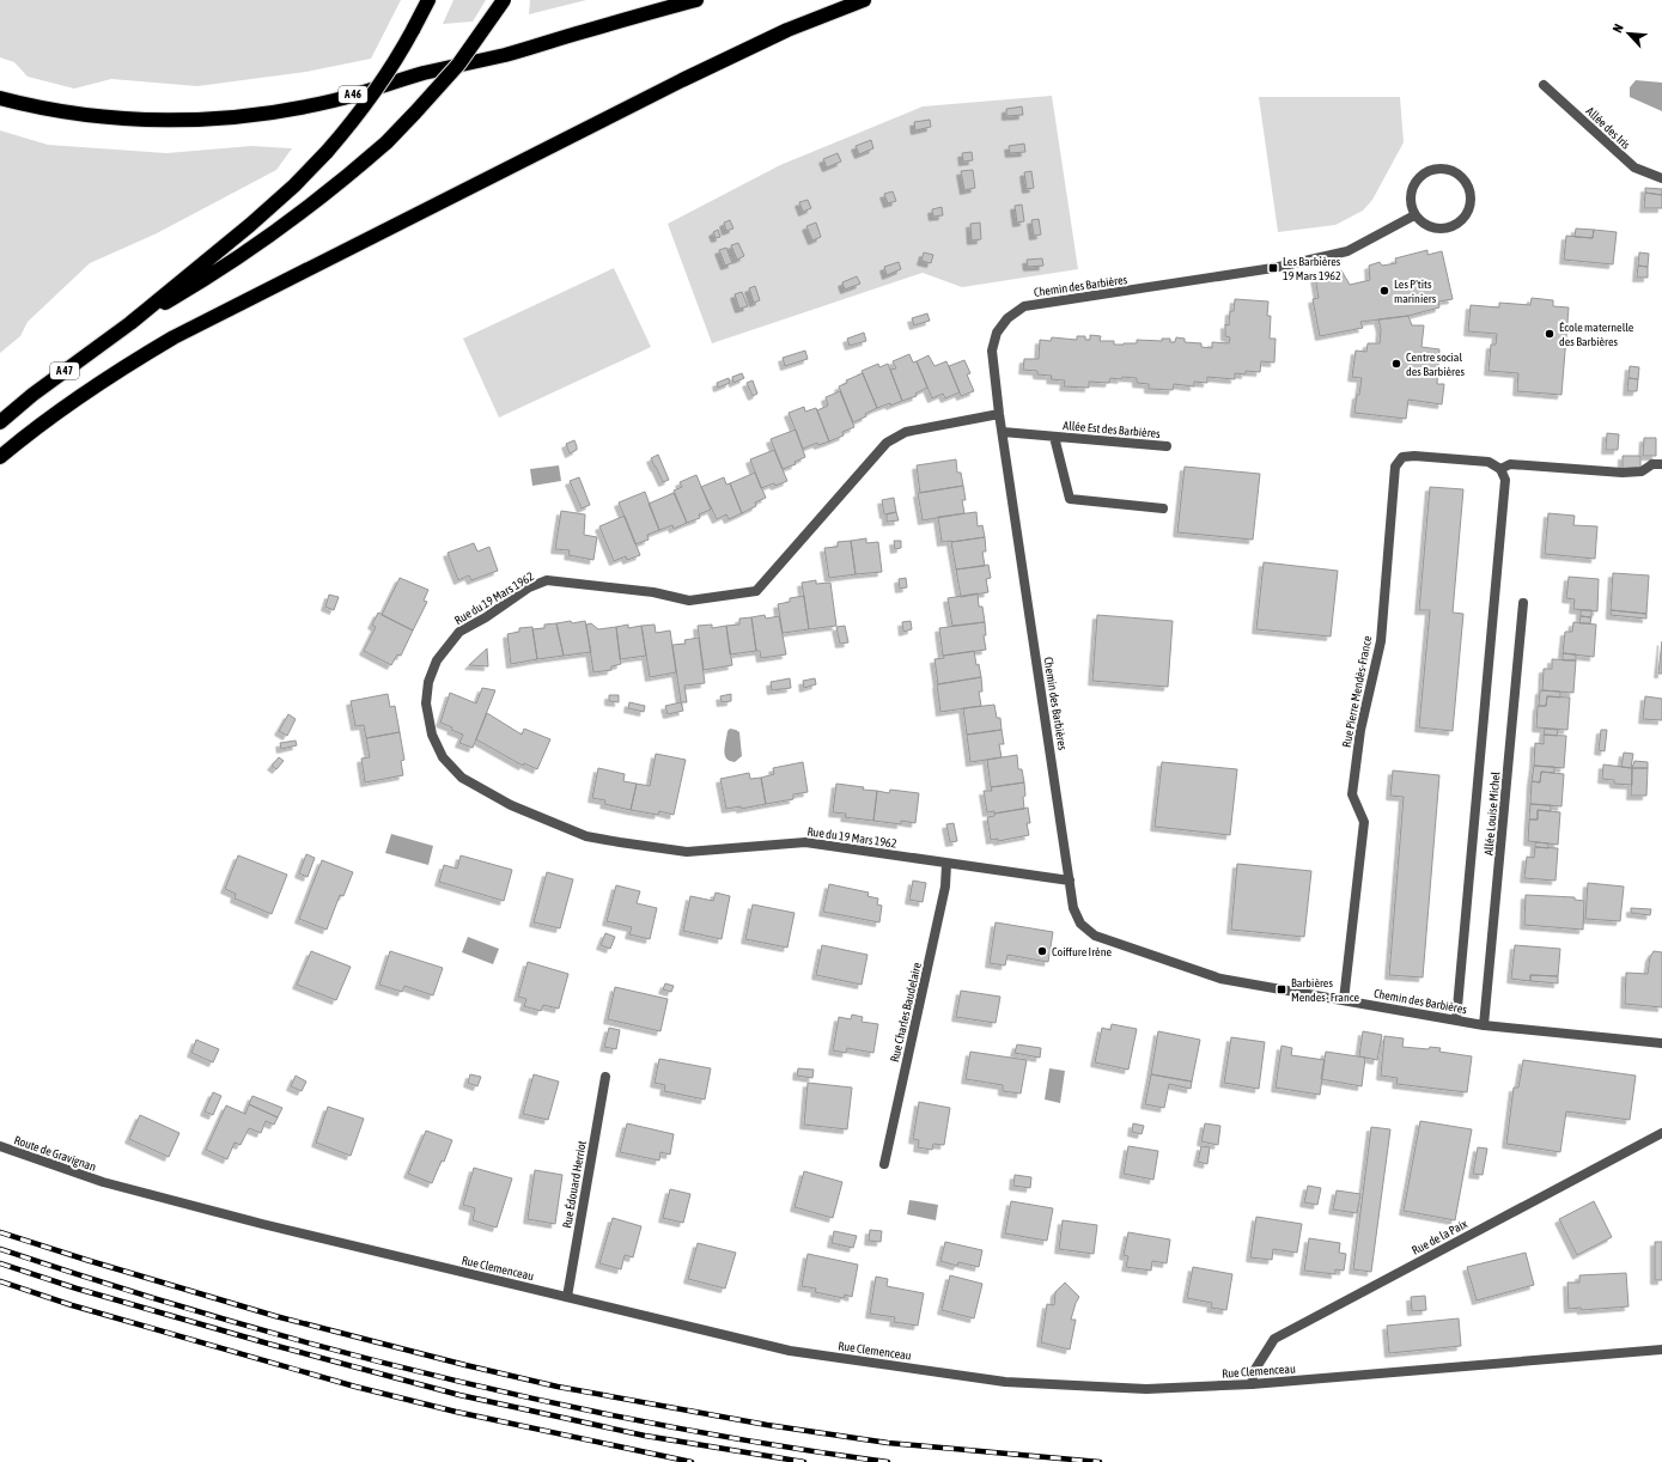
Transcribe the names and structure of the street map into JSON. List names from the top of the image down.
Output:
{
  "streets": {
    "highway": ["A 46", "A 47"],
    "street": [
      "Allée des Iris",
      "Chemin des Barbières",
      "Allée Est des Barbières",
      "Rue du 19 Mars 1962",
      "Rue Pierre Mendès-France",
      "Allée Louise Michel",
      "Rue Charles Baudelaire",
      "Route de Gravignan",
      "Rue Édouard Herriot",
      "Rue de la Paix",
      "Rue Clemenceau"
    ]
  },
  "crossings": [
    ["Chemin des Barbières", "Allée Est des Barbières"],
    ["Chemin des Barbières", "Rue du 19 Mars 1962"],
    ["Chemin des Barbières", "Rue Pierre Mendès-France"],
    ["Chemin des Barbières", "Allée Louise Michel"],
    ["Rue du 19 Mars 1962", "Rue Charles Baudelaire"],
    ["Route de Gravignan", "Rue Clemenceau"],
    ["Rue Édouard Herriot", "Rue Clemenceau"],
    ["Rue de la Paix", "Rue Clemenceau"]
  ],
  "places": {
    "transit": ["Les Barbières 19 Mars 1962", "Barbières Mendes- France"],
    "other": [
      "Les P'tits mariniers",
      "École maternelle des Barbières",
      "Centre social des Barbières",
      "Coiffure Irène"
    ]
  },
  "north": "top left"
}
